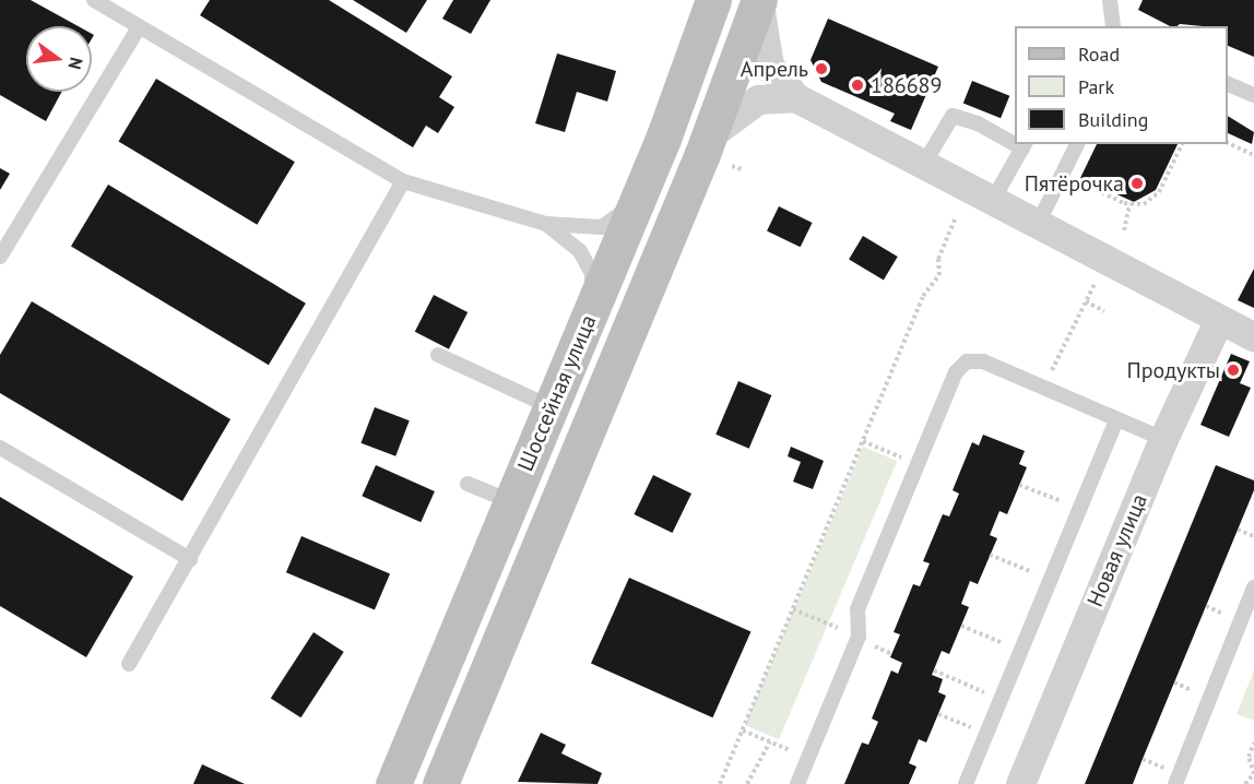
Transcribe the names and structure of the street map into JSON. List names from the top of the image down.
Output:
{
  "streets": {
    "main road": ["Шоссейная улица"],
    "street": ["Новая улица"]
  },
  "places": [
    "Апрель",
    "186689",
    "Пятёрочка",
    "Продукты"
  ],
  "legend": ["Road", "Park", "Building"],
  "north": "right"
}
